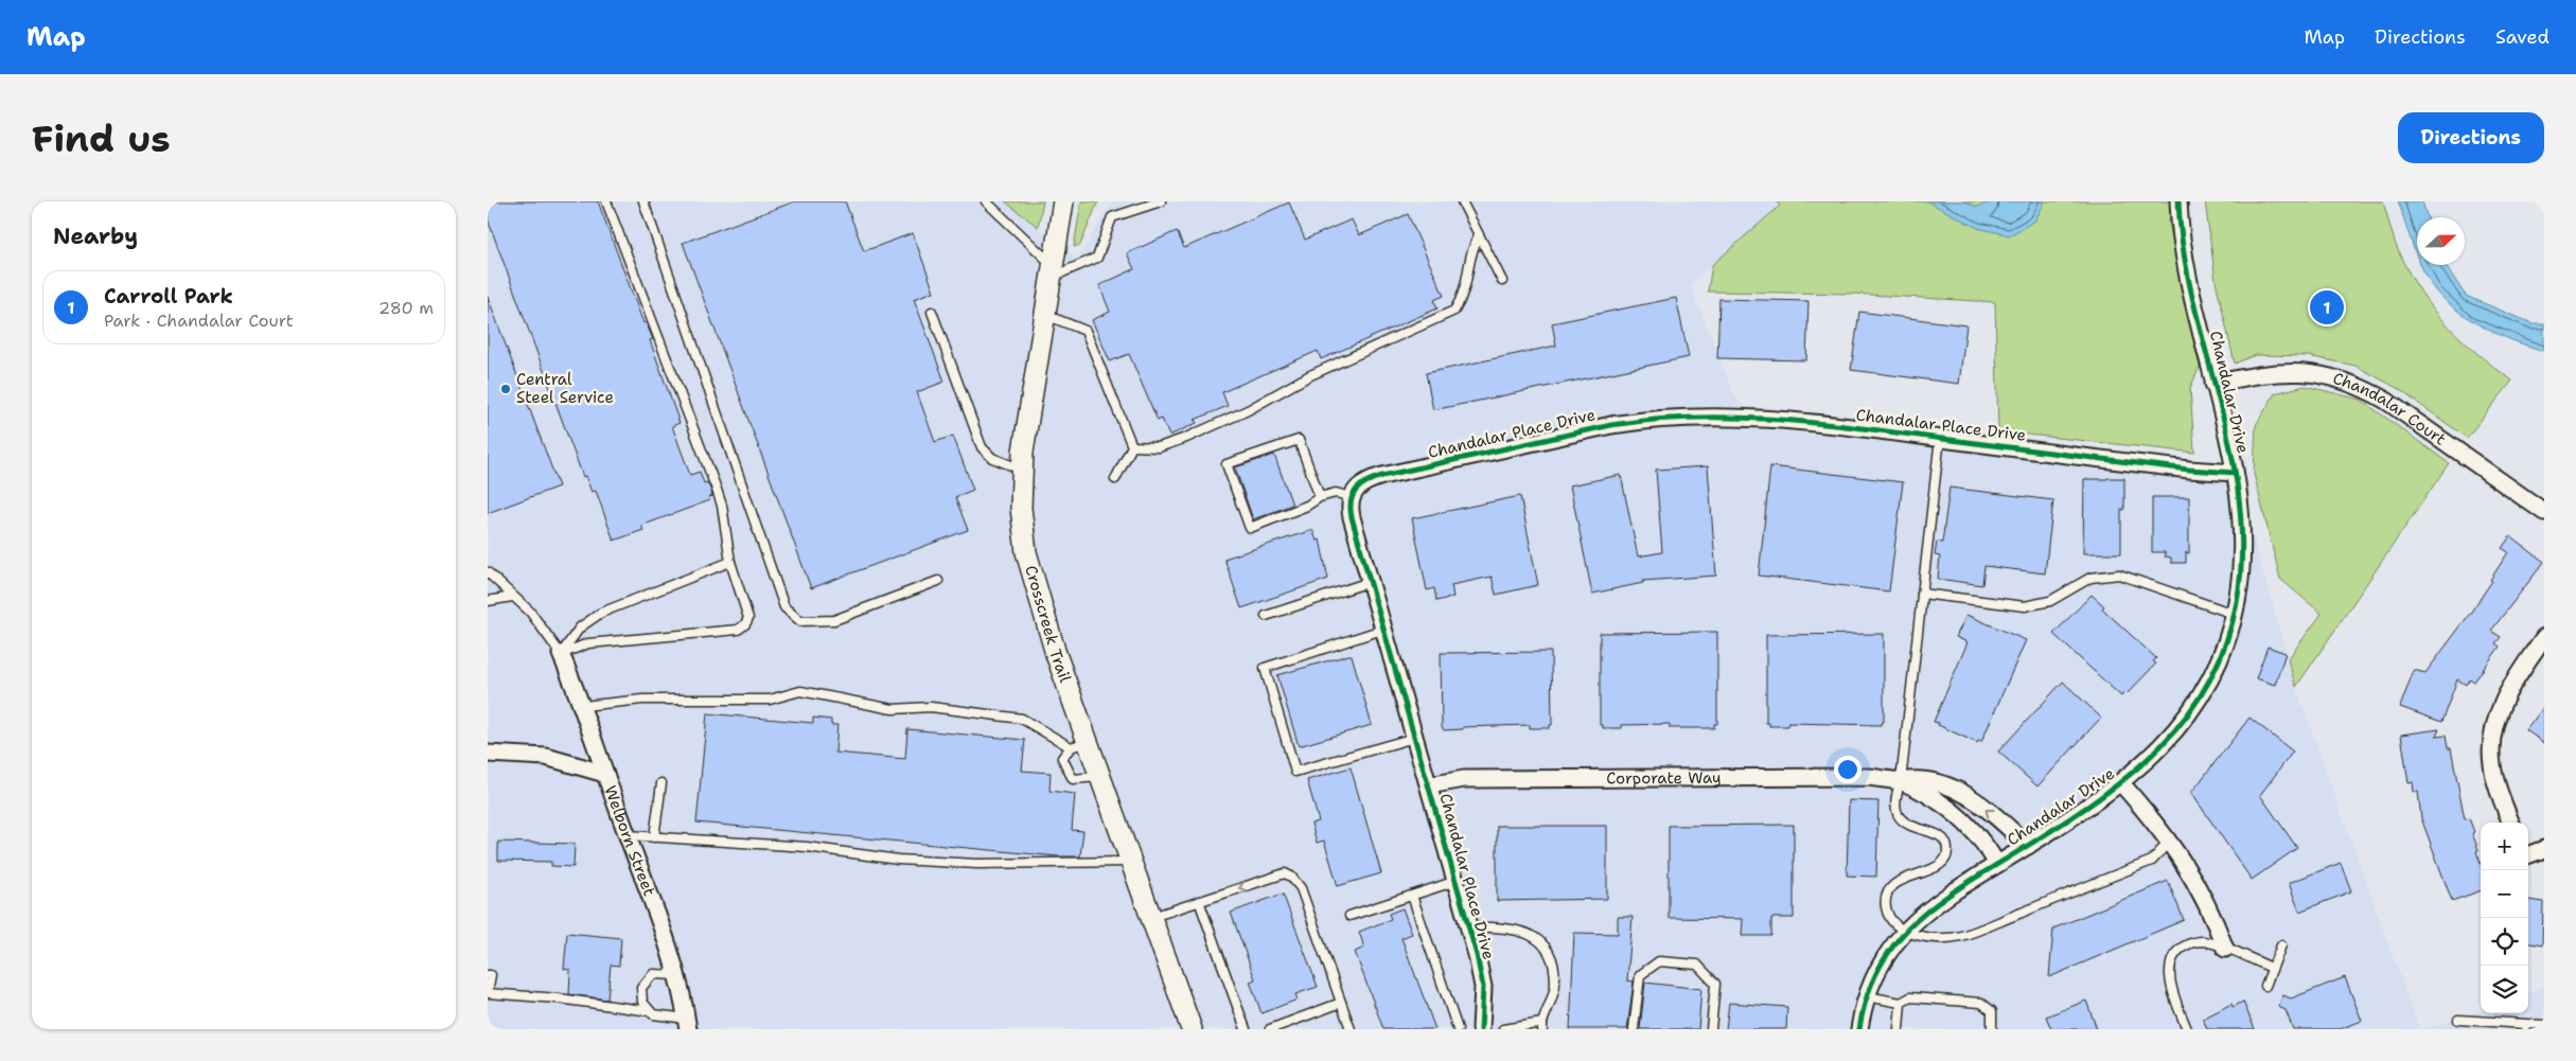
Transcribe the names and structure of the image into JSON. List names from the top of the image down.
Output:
{
  "streets": {
    "street": [
      "Chandalar Drive",
      "Chandalar Court",
      "Chandalar Place Drive",
      "Crosscreek Trail",
      "Corporate Way",
      "Welborn Street"
    ]
  },
  "crossings": [
    ["Chandalar Drive", "Chandalar Court"],
    ["Chandalar Drive", "Chandalar Place Drive"],
    ["Chandalar Drive", "Corporate Way"],
    ["Chandalar Place Drive", "Corporate Way"]
  ],
  "places": ["Central Steel Service"],
  "north": "right",
  "page": {
    "header": "Map",
    "nav": ["Map", "Directions", "Saved"],
    "buttons": "Directions",
    "title": "Find us",
    "heading": "Nearby",
    "list": [
      {
        "mark": "1",
        "name": "Carroll Park",
        "note": "Park · Chandalar Court",
        "value": "280 m"
      }
    ],
    "pins": "1",
    "map_buttons": ["+", "−"]
  }
}
